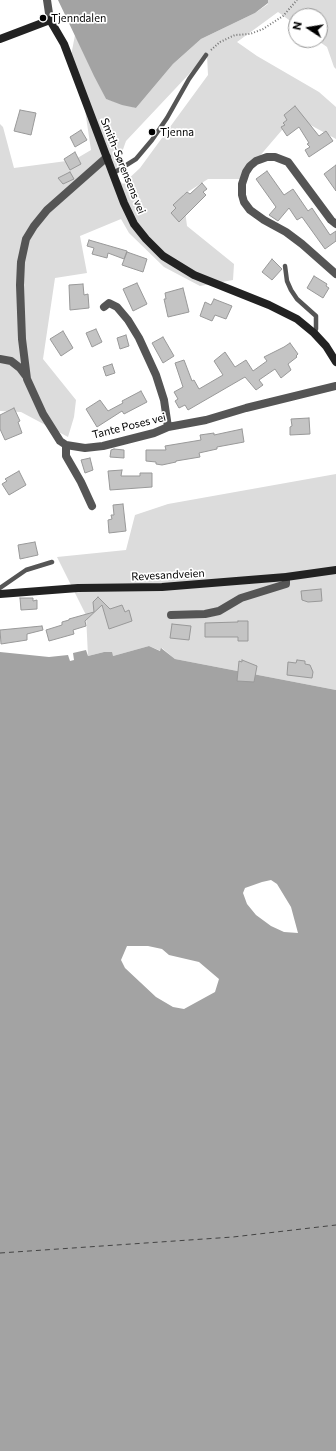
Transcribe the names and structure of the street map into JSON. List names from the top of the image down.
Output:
{
  "streets": {
    "main road": ["Smith-Sørensens vei", "Revesandveien"],
    "street": ["Tante Poses vei"]
  },
  "places": ["Tjenndalen", "Tjenna"],
  "north": "left"
}
